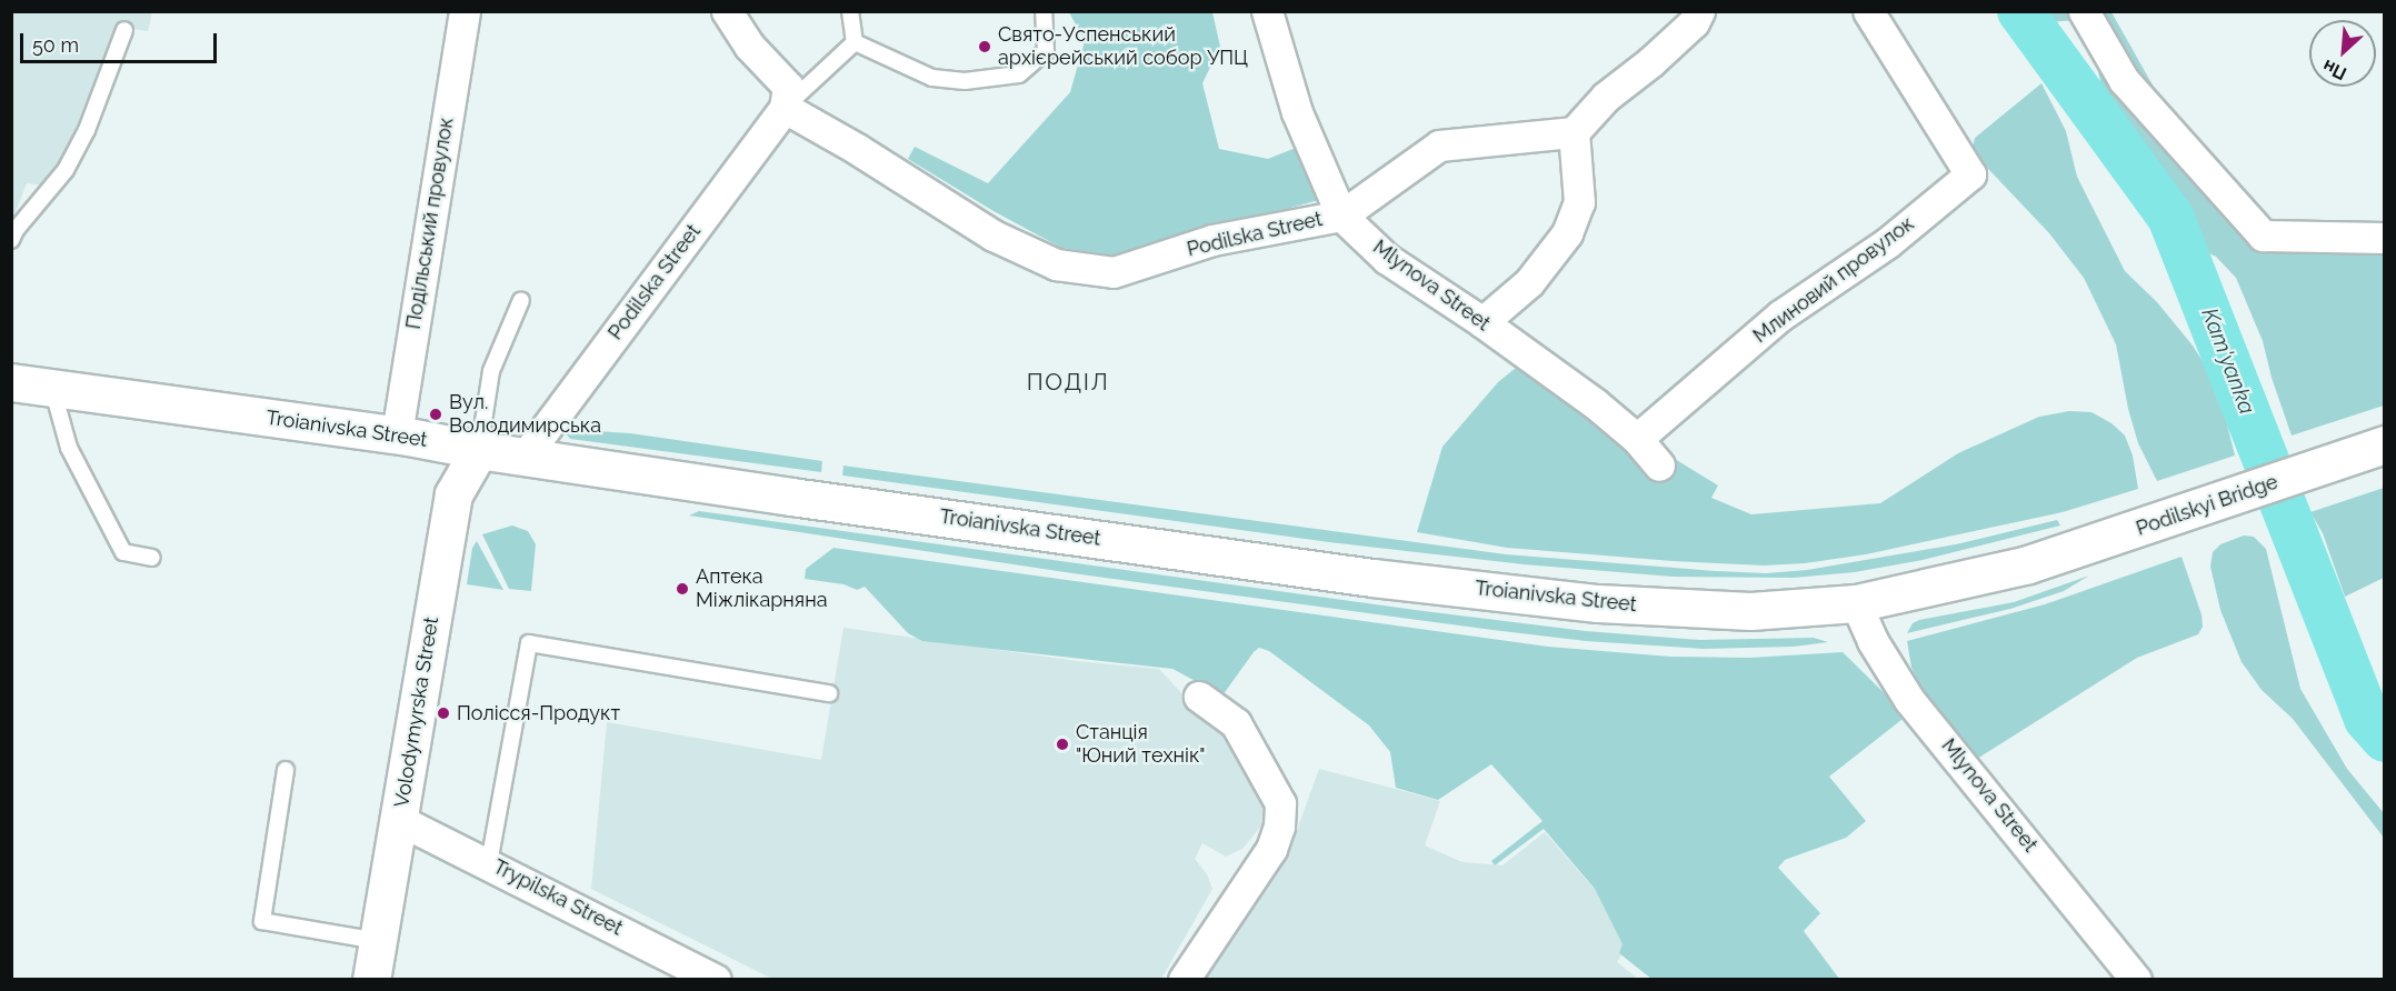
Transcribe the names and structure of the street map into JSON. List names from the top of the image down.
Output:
{
  "streets": {
    "street": [
      "Подільський провулок",
      "Podilska Street",
      "Млиновий провулок",
      "Mlynova Street",
      "Troianivska Street",
      "Podilskyi Bridge",
      "Volodymyrska Street",
      "Trypilska Street"
    ]
  },
  "crossings": [
    ["Подільський провулок", "Troianivska Street"],
    ["Podilska Street", "Mlynova Street"],
    ["Podilska Street", "Troianivska Street"],
    ["Млиновий провулок", "Mlynova Street"],
    ["Mlynova Street", "Troianivska Street"],
    ["Troianivska Street", "Podilskyi Bridge"],
    ["Troianivska Street", "Volodymyrska Street"],
    ["Volodymyrska Street", "Trypilska Street"]
  ],
  "districts": ["ПОДІЛ"],
  "water": ["Kam'yanka"],
  "places": [
    "Свято-Успенський архієрейський собор УПЦ",
    "Вул. Володимирська",
    "Аптека Міжлікарняна",
    "Полісся-Продукт",
    "Станція \"Юний технік\""
  ],
  "scale_bar": "50 m",
  "north": "bottom left"
}
